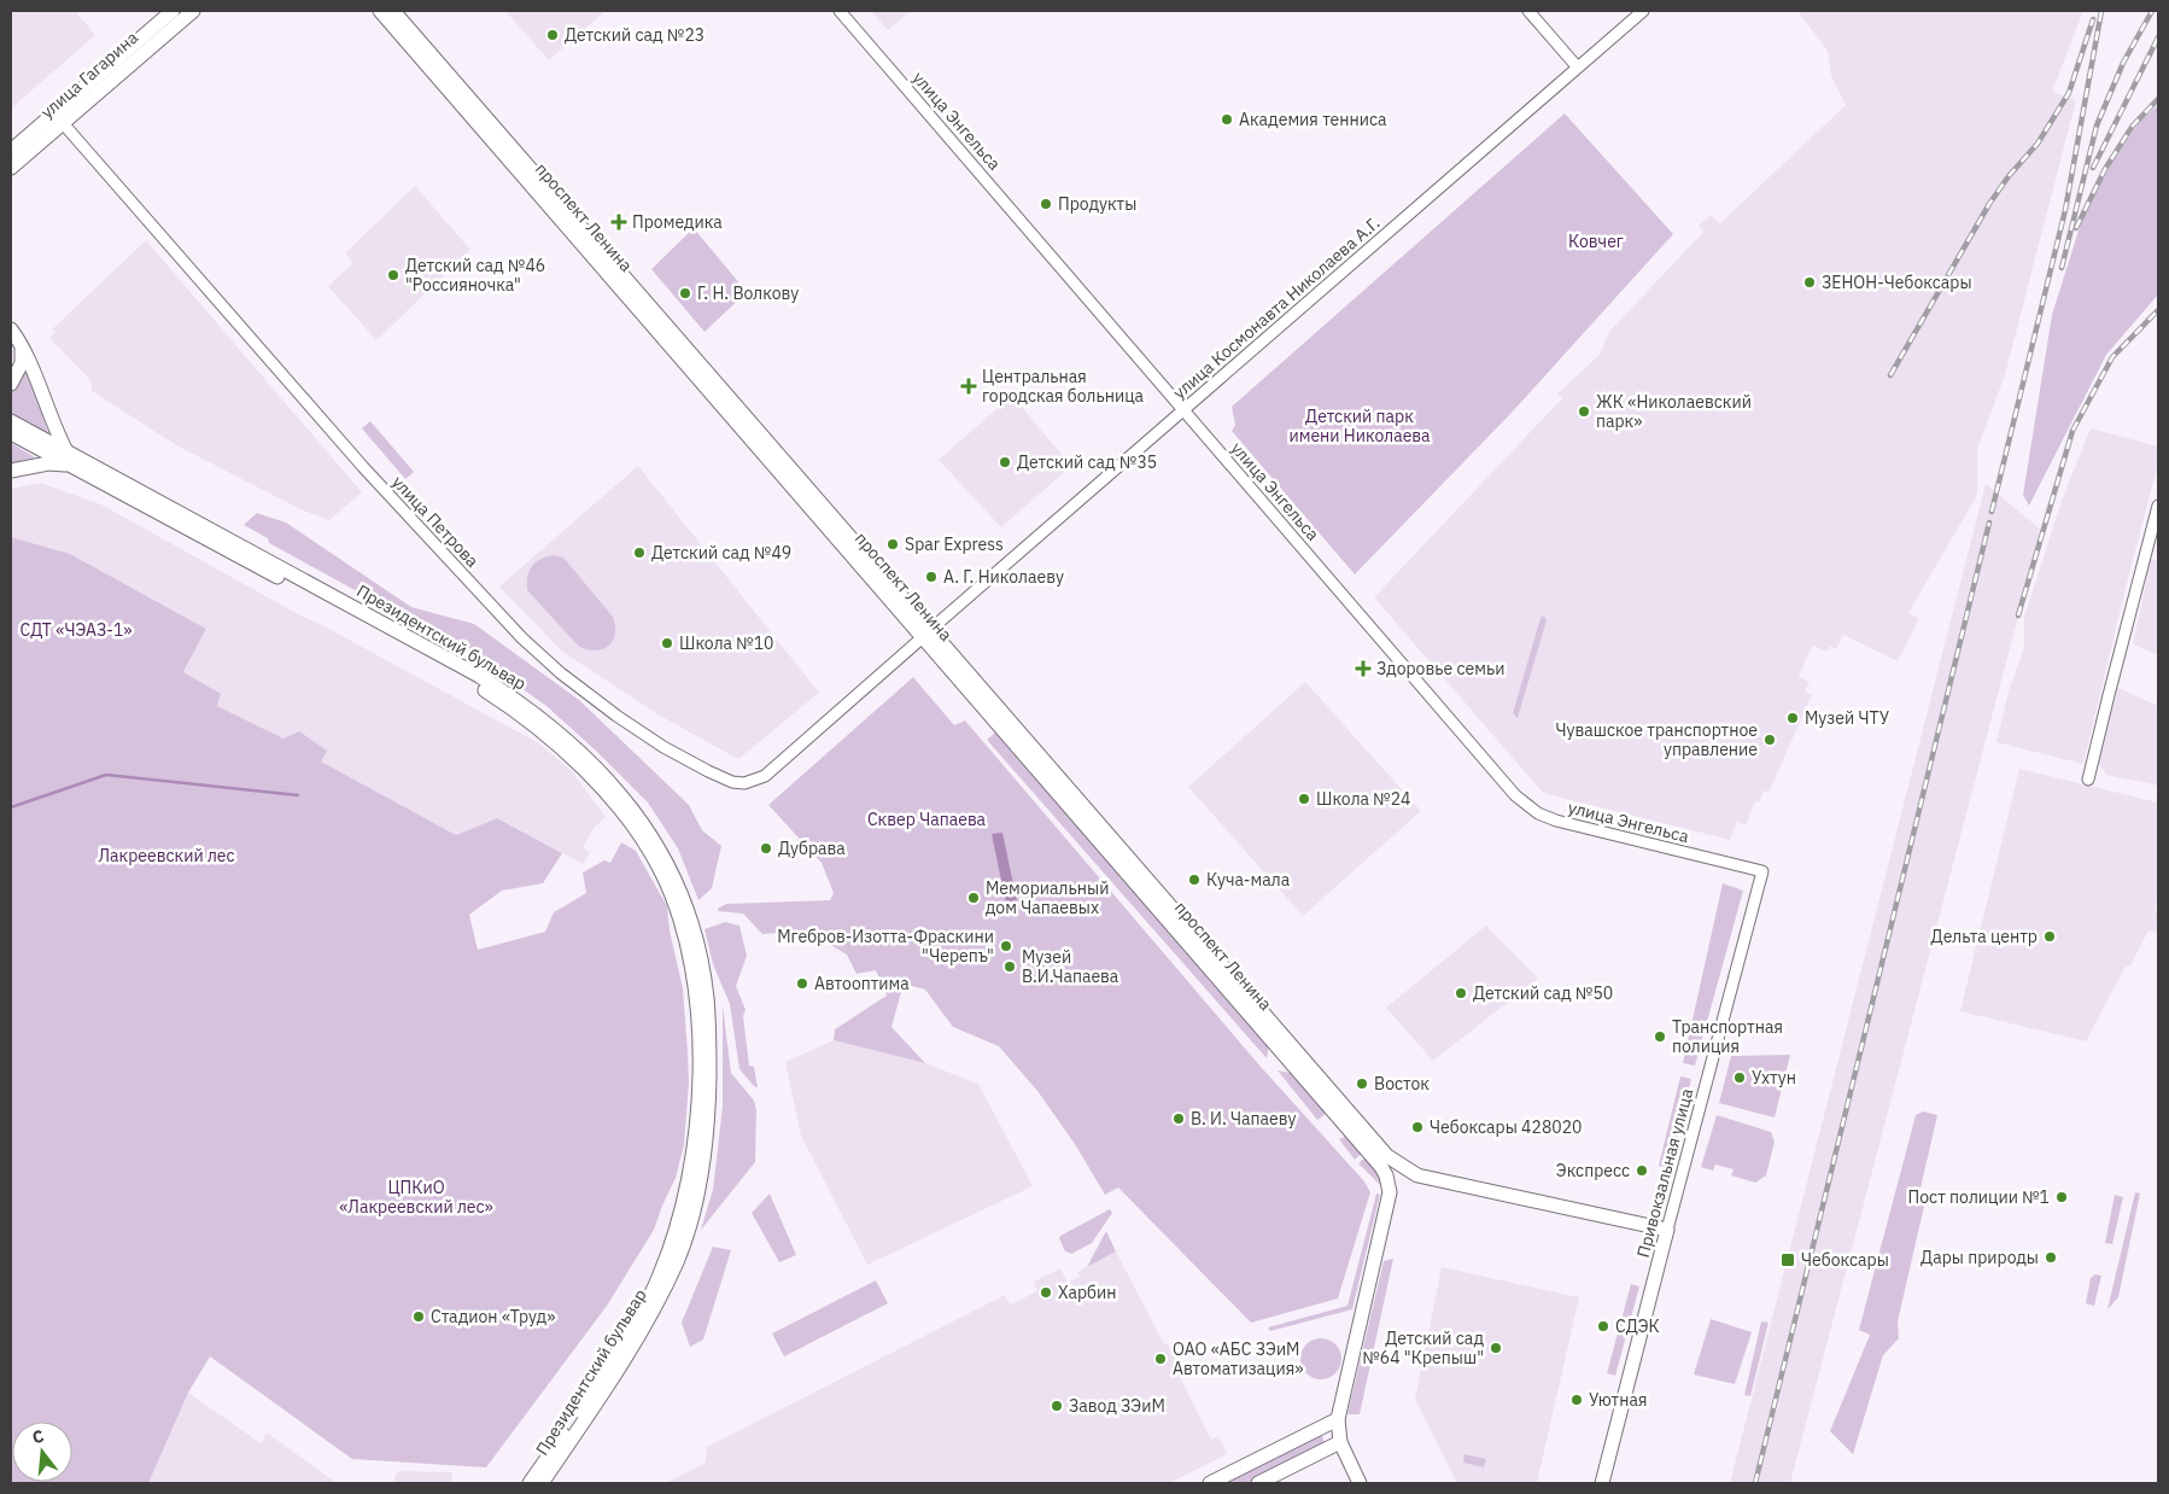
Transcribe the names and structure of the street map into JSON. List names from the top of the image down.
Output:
{
  "streets": {
    "main road": [
      "улица Гагарина",
      "проспект Ленина",
      "Президентский бульвар",
      "Привокзальная улица"
    ],
    "street": ["улица Энгельса", "улица Космонавта Николаева А.Г.", "улица Петрова"]
  },
  "crossings": [
    ["улица Гагарина", "улица Петрова"],
    ["улица Энгельса", "улица Космонавта Николаева А.Г."],
    ["улица Энгельса", "Привокзальная улица"],
    ["проспект Ленина", "улица Космонавта Николаева А.Г."],
    ["проспект Ленина", "Привокзальная улица"],
    ["улица Космонавта Николаева А.Г.", "улица Петрова"]
  ],
  "parks": [
    "Ковчег",
    "Детский парк имени Николаева",
    "СДТ «ЧЭАЗ-1»",
    "Сквер Чапаева",
    "Лакреевский лес",
    "ЦПКиО «Лакреевский лес»"
  ],
  "places": {
    "other": [
      "Детский сад №23",
      "Академия тенниса",
      "Продукты",
      "Детский сад №46 \"Россияночка\"",
      "ЗЕНОН-Чебоксары",
      "Г. Н. Волкову",
      "ЖК «Николаевский парк»",
      "Детский сад №35",
      "Spar Express",
      "Детский сад №49",
      "А. Г. Николаеву",
      "Школа №10",
      "Музей ЧТУ",
      "Чувашское транспортное управление",
      "Школа №24",
      "Дубрава",
      "Куча-мала",
      "Мемориальный дом Чапаевых",
      "Дельта центр",
      "Мгебров-Изотта-Фраскини \"Черепъ\"",
      "Музей В.И.Чапаева",
      "Автооптима",
      "Детский сад №50",
      "Транспортная полиция",
      "Ухтун",
      "Восток",
      "В. И. Чапаеву",
      "Чебоксары 428020",
      "Экспресс",
      "Пост полиции №1",
      "Дары природы",
      "Харбин",
      "Стадион «Труд»",
      "СДЭК",
      "Детский сад №64 \"Крепыш\"",
      "ОАО «АБС ЗЭиМ Автоматизация»",
      "Уютная",
      "Завод ЗЭиМ"
    ],
    "health": ["Промедика", "Центральная городская больница", "Здоровье семьи"],
    "transit": ["Чебоксары"]
  },
  "north": "top"
}
